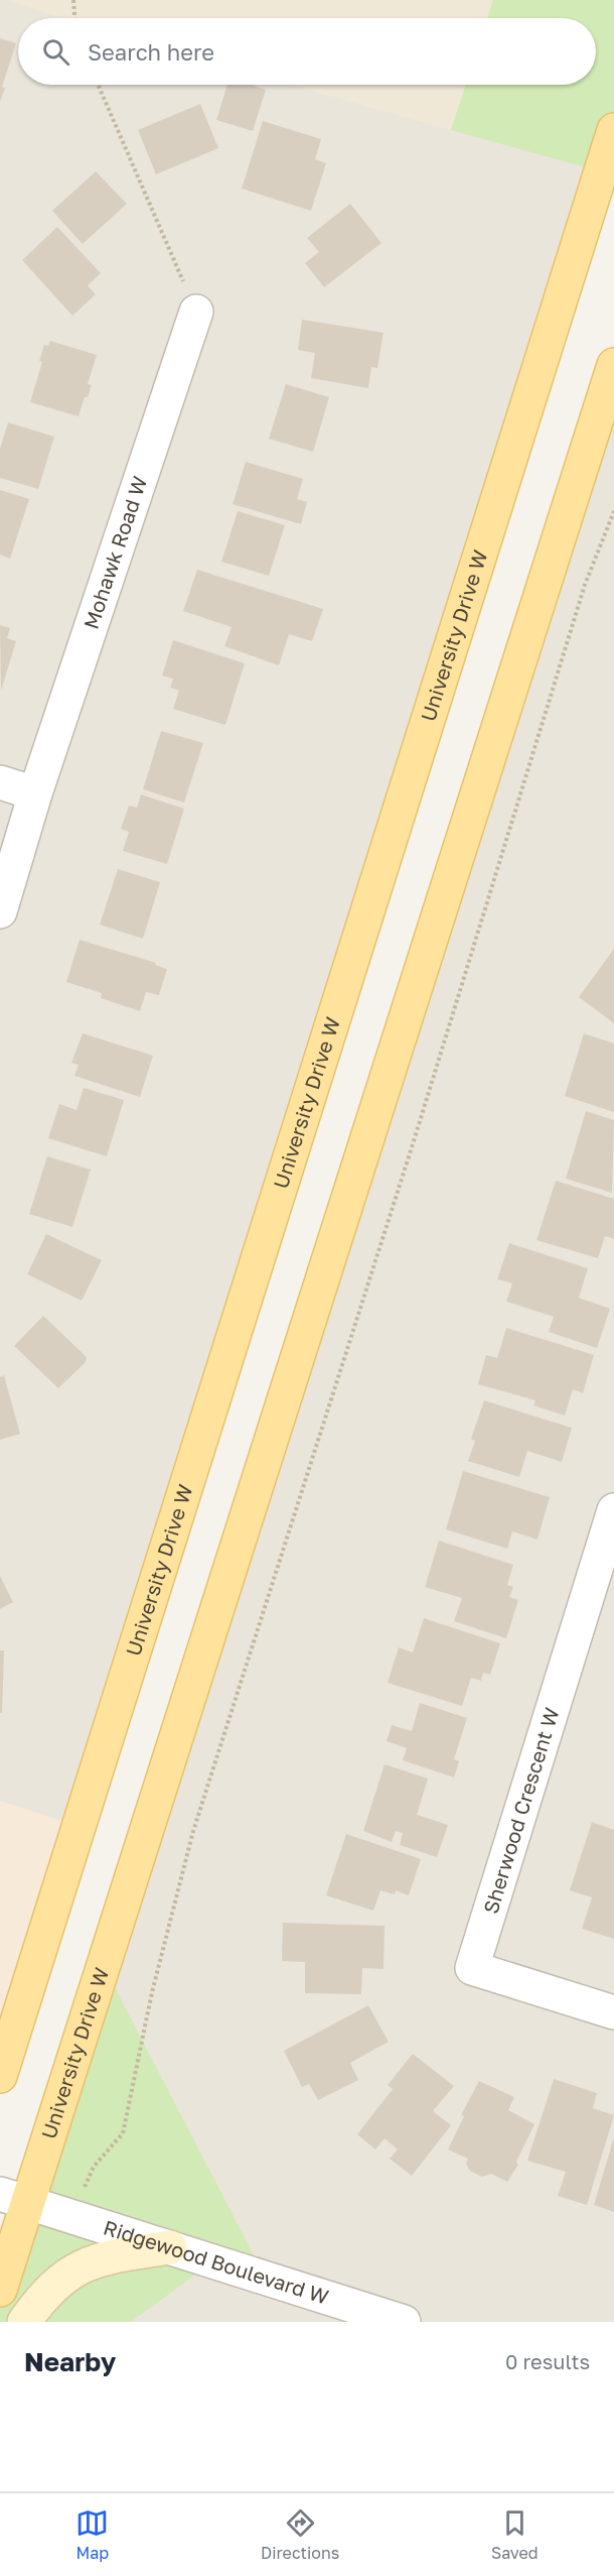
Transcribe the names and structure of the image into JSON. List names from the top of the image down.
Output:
{
  "streets": {
    "main road": ["University Drive W"],
    "street": ["Mohawk Road W", "Sherwood Crescent W", "Ridgewood Boulevard W"]
  },
  "crossings": [
    ["University Drive W", "Ridgewood Boulevard W"]
  ],
  "page": {
    "search": "Search here",
    "heading": ["Nearby", "0 results"],
    "nav": ["Map", "Directions", "Saved"]
  }
}
